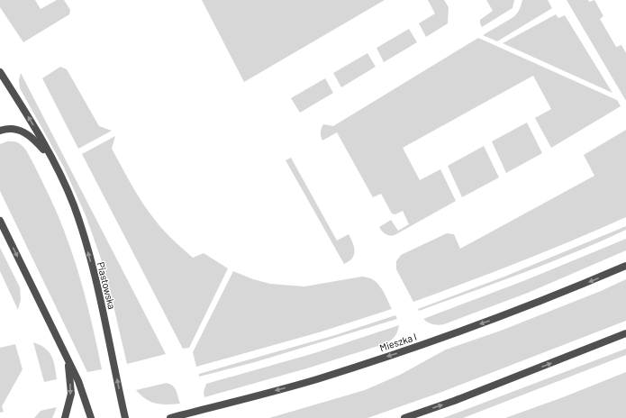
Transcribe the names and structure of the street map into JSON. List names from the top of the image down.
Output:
{
  "streets": {
    "street": ["Piastowska", "Mieszka I"]
  }
}
